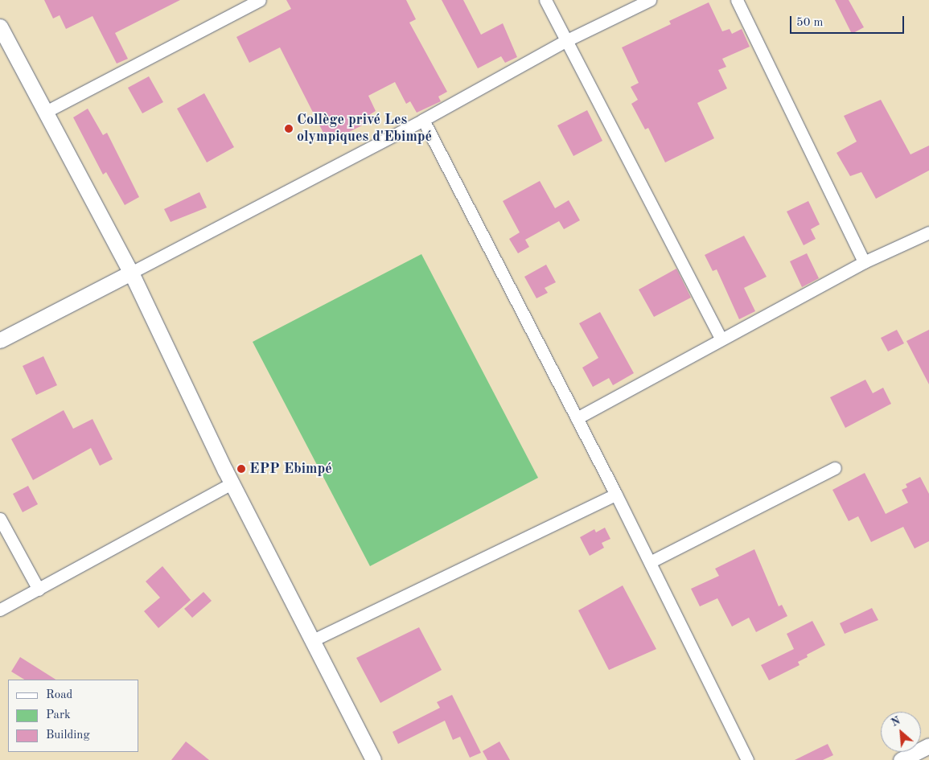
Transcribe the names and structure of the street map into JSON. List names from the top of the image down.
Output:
{
  "places": ["Collège privé Les olympiques d'Ebimpé", "EPP Ebimpé"],
  "legend": ["Road", "Park", "Building"],
  "scale_bar": "50 m",
  "north": "top left"
}
